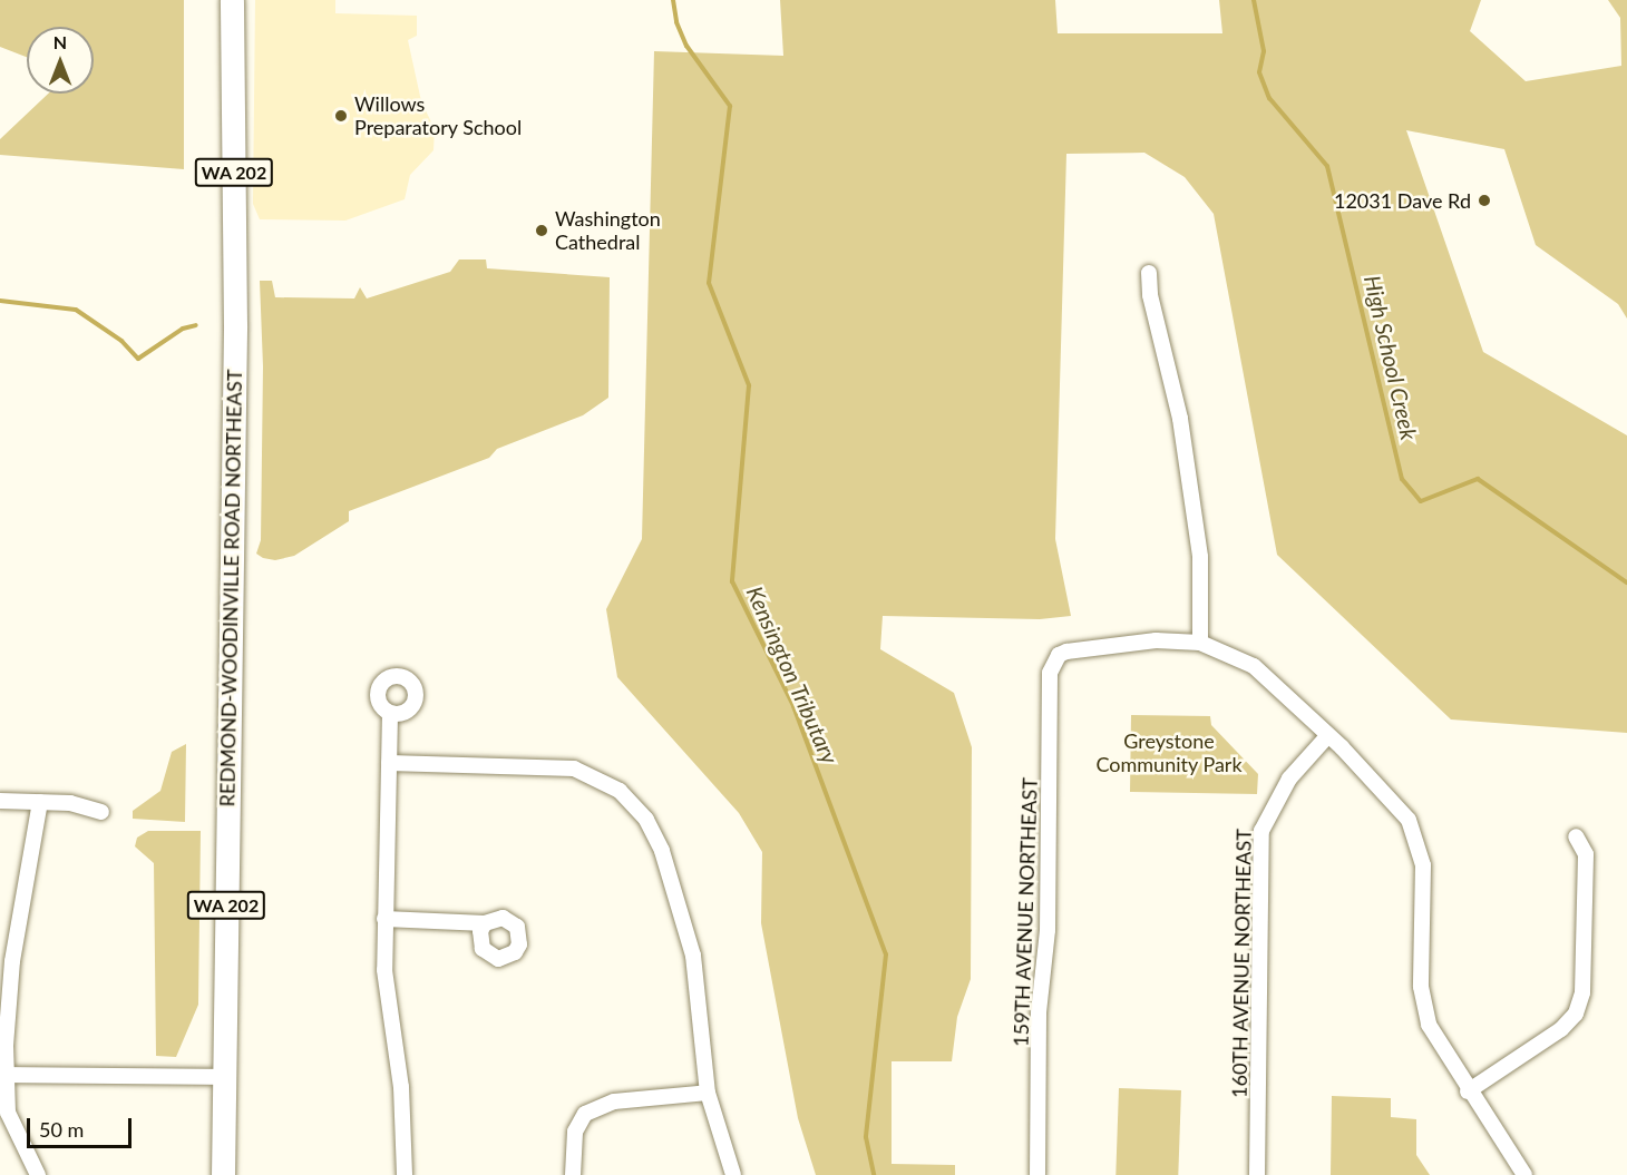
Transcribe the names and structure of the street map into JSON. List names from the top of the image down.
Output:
{
  "streets": {
    "main road": ["WA 202", "REDMOND-WOODINVILLE ROAD NORTHEAST"],
    "street": ["159TH AVENUE NORTHEAST", "160TH AVENUE NORTHEAST"]
  },
  "water": ["High School Creek", "Kensington Tributary"],
  "parks": ["Greystone Community Park"],
  "places": ["Willows Preparatory School", "12031 Dave Rd", "Washington Cathedral"],
  "scale_bar": "50 m",
  "north": "top"
}
